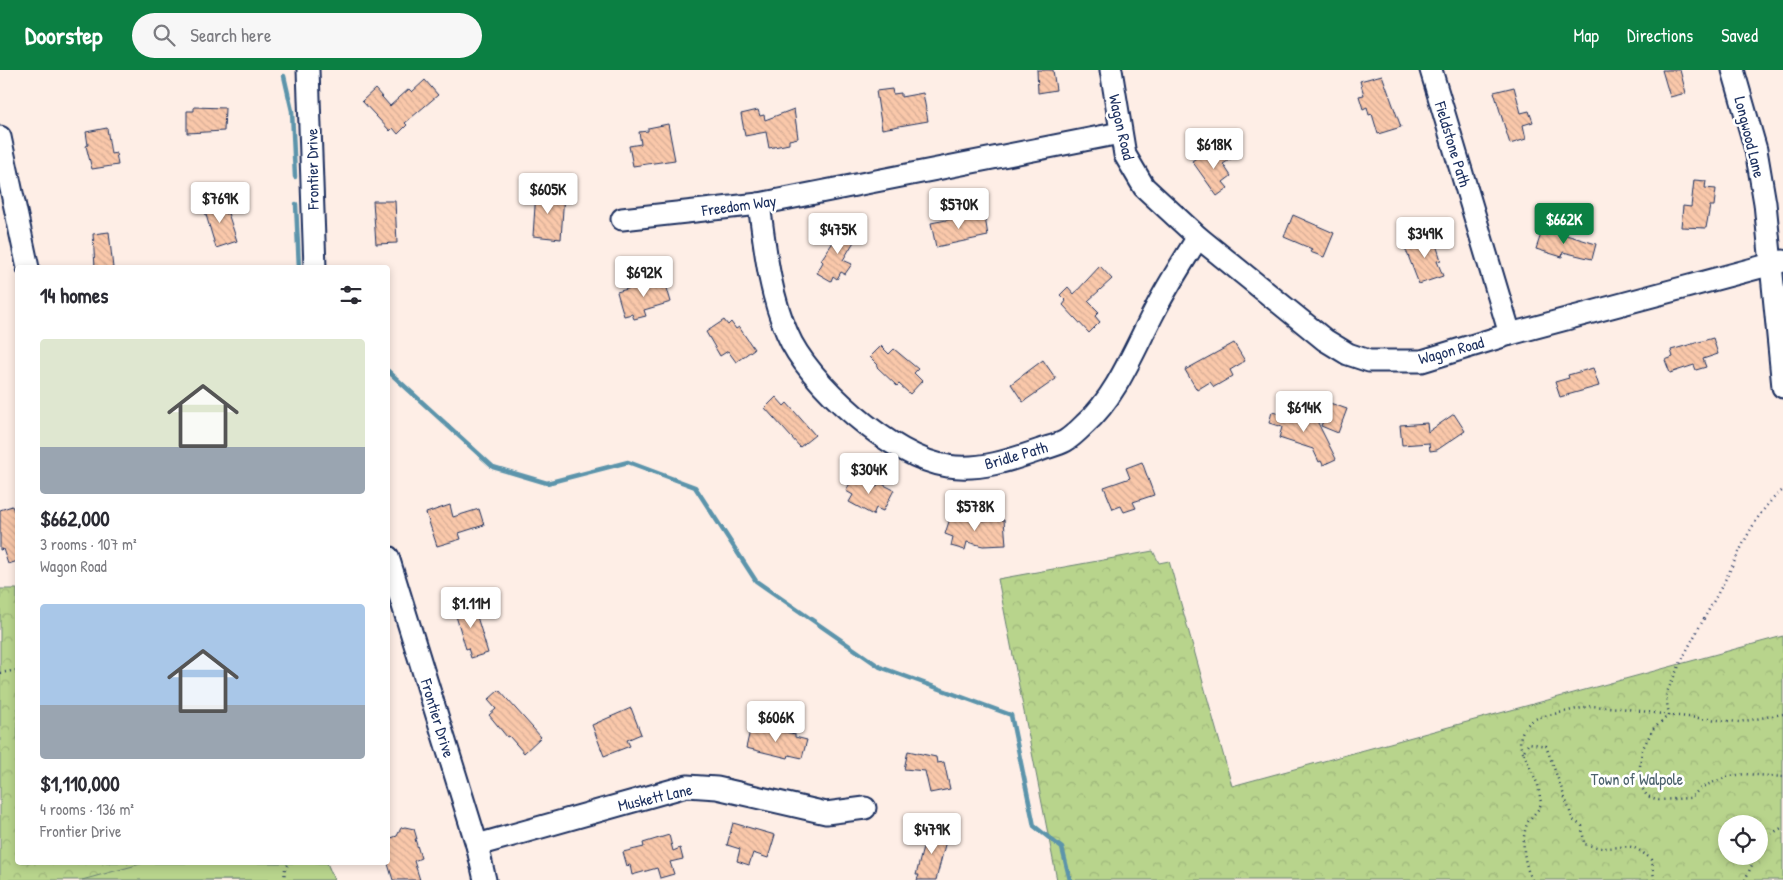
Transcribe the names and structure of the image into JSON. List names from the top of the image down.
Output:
{
  "streets": {
    "street": [
      "Wagon Road",
      "Longwood Lane",
      "Fieldstone Path",
      "Frontier Drive",
      "Freedom Way",
      "Bridle Path",
      "Muskett Lane"
    ]
  },
  "crossings": [
    ["Wagon Road", "Longwood Lane"],
    ["Wagon Road", "Fieldstone Path"],
    ["Wagon Road", "Freedom Way"],
    ["Wagon Road", "Bridle Path"],
    ["Frontier Drive", "Muskett Lane"],
    ["Freedom Way", "Bridle Path"]
  ],
  "parks": ["Town of Walpole"],
  "page": {
    "header": "Doorstep",
    "search": "Search here",
    "nav": ["Map", "Directions", "Saved"],
    "price": [
      "$618K",
      "$605K",
      "$769K",
      "$570K",
      "$662K",
      "$475K",
      "$349K",
      "$692K",
      "$614K",
      "$304K",
      "$578K",
      "$1.11M",
      "$606K",
      "$479K"
    ],
    "heading": "14 homes",
    "list": [
      {
        "name": "$662,000",
        "note": "3 rooms · 107 m² · Wagon Road"
      },
      {
        "name": "$1,110,000",
        "note": "4 rooms · 136 m² · Frontier Drive"
      }
    ]
  }
}
